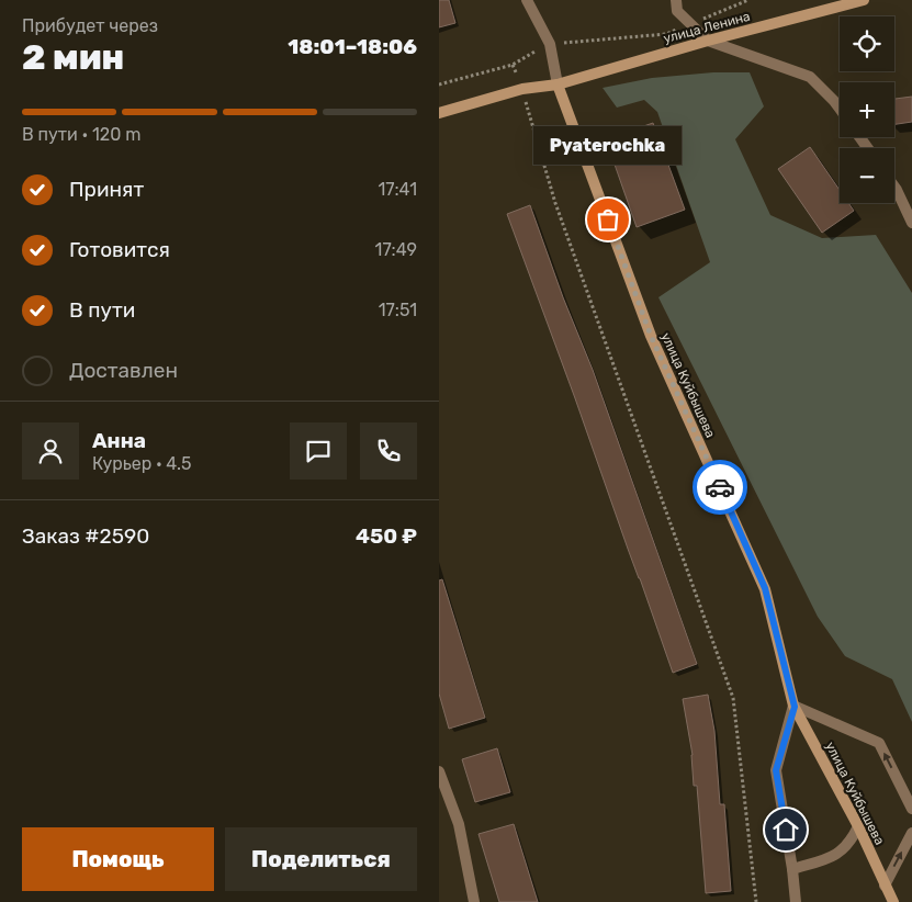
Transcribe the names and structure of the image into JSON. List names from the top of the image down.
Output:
{
  "streets": {
    "main road": ["улица Ленина", "улица Куйбышева"]
  },
  "crossings": [
    ["улица Ленина", "улица Куйбышева"]
  ],
  "places": ["Pyaterochka"],
  "page": {
    "heading": ["2 мин", "Прибудет через", "18:01–18:06"],
    "panel": [
      "Анна",
      "Курьер · 4.5",
      "Заказ #2590",
      "450 ₽"
    ],
    "map_buttons": ["+", "−"],
    "bar": "В пути · 120 m",
    "bubble": "Pyaterochka",
    "list": [
      ["Принят", "17:41"],
      ["Готовится", "17:49"],
      ["В пути", "17:51"],
      "Доставлен"
    ],
    "buttons": ["Помощь", "Поделиться"]
  }
}
